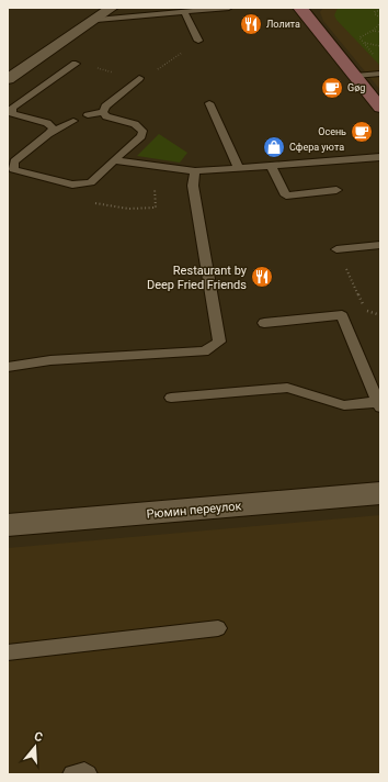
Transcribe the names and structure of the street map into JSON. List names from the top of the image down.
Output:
{
  "streets": {
    "street": ["Рюмин переулок"]
  },
  "places": {
    "restaurant": ["Лолита", "Restaurant by Deep Fried Friends"],
    "cafe": ["Gøg", "Осень"],
    "shop": ["Сфера уюта"]
  },
  "north": "top"
}
